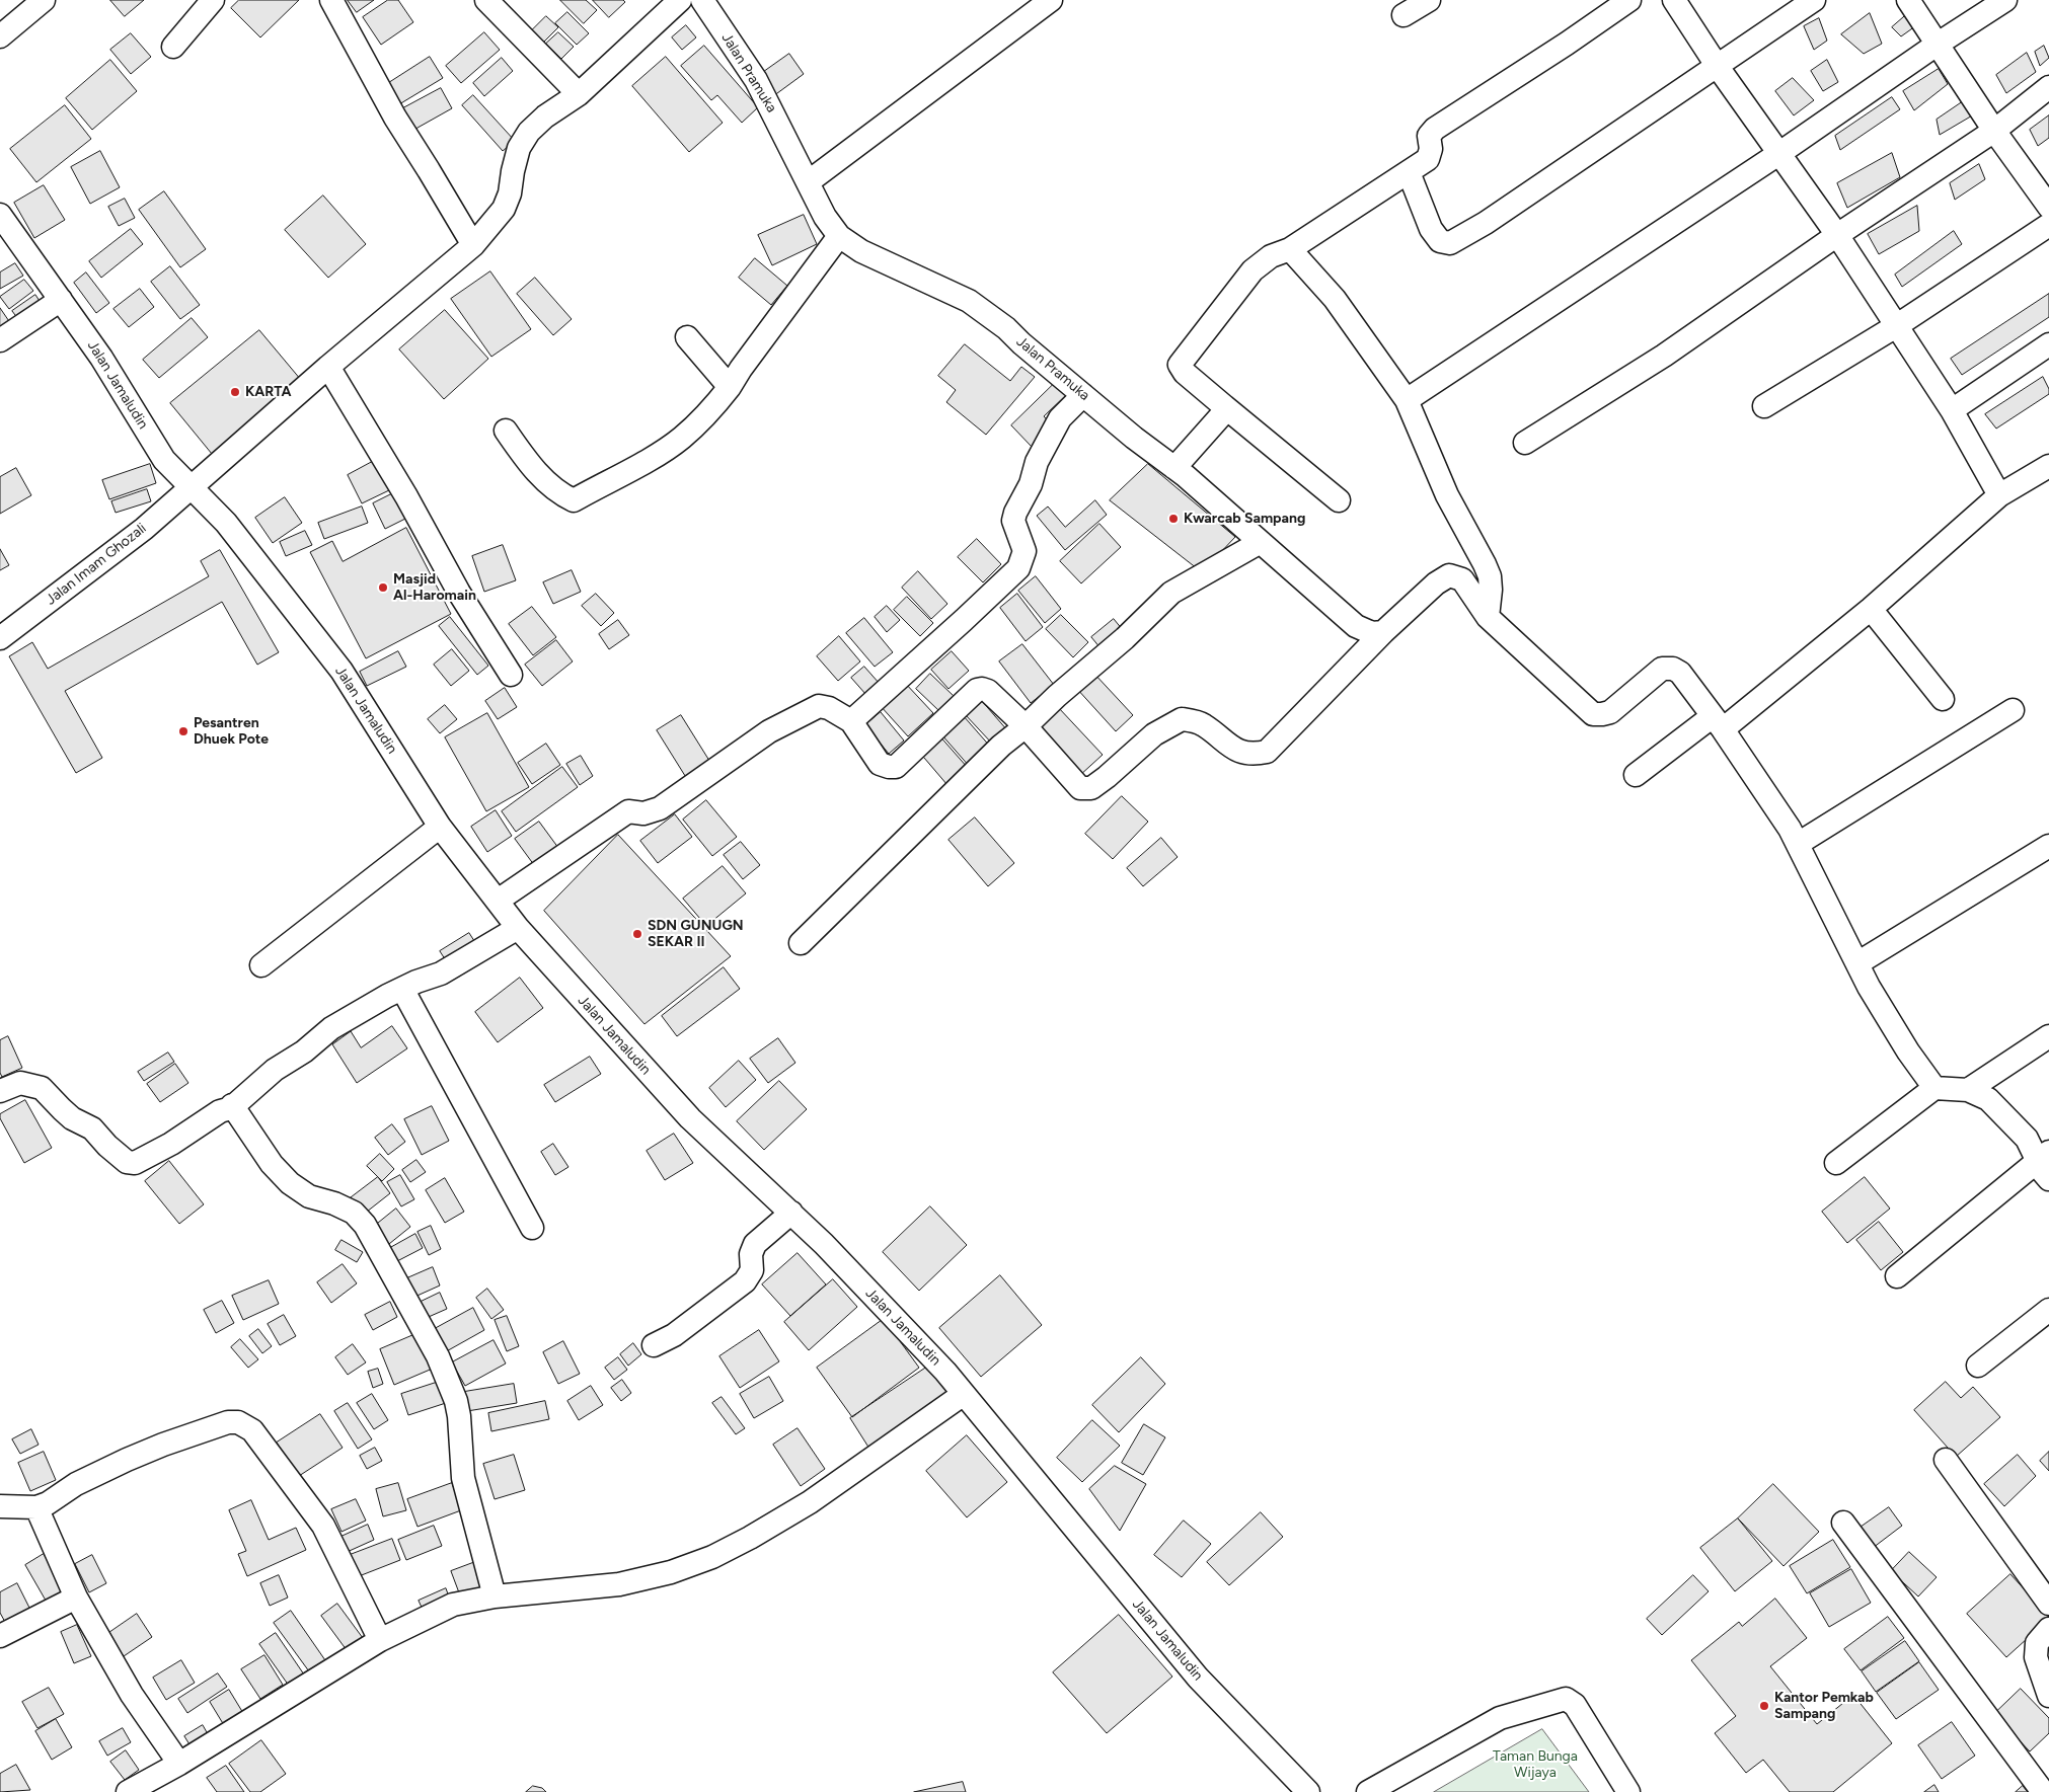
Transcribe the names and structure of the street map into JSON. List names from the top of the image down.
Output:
{
  "streets": {
    "street": ["Jalan Pramuka", "Jalan Jamaludin", "Jalan Imam Ghozali"]
  },
  "crossings": [
    ["Jalan Jamaludin", "Jalan Imam Ghozali"]
  ],
  "parks": ["Taman Bunga Wijaya"],
  "places": [
    "KARTA",
    "Kwarcab Sampang",
    "Masjid Al-Haromain",
    "Pesantren Dhuek Pote",
    "SDN GUNUGN SEKAR II",
    "Kantor Pemkab Sampang"
  ]
}
